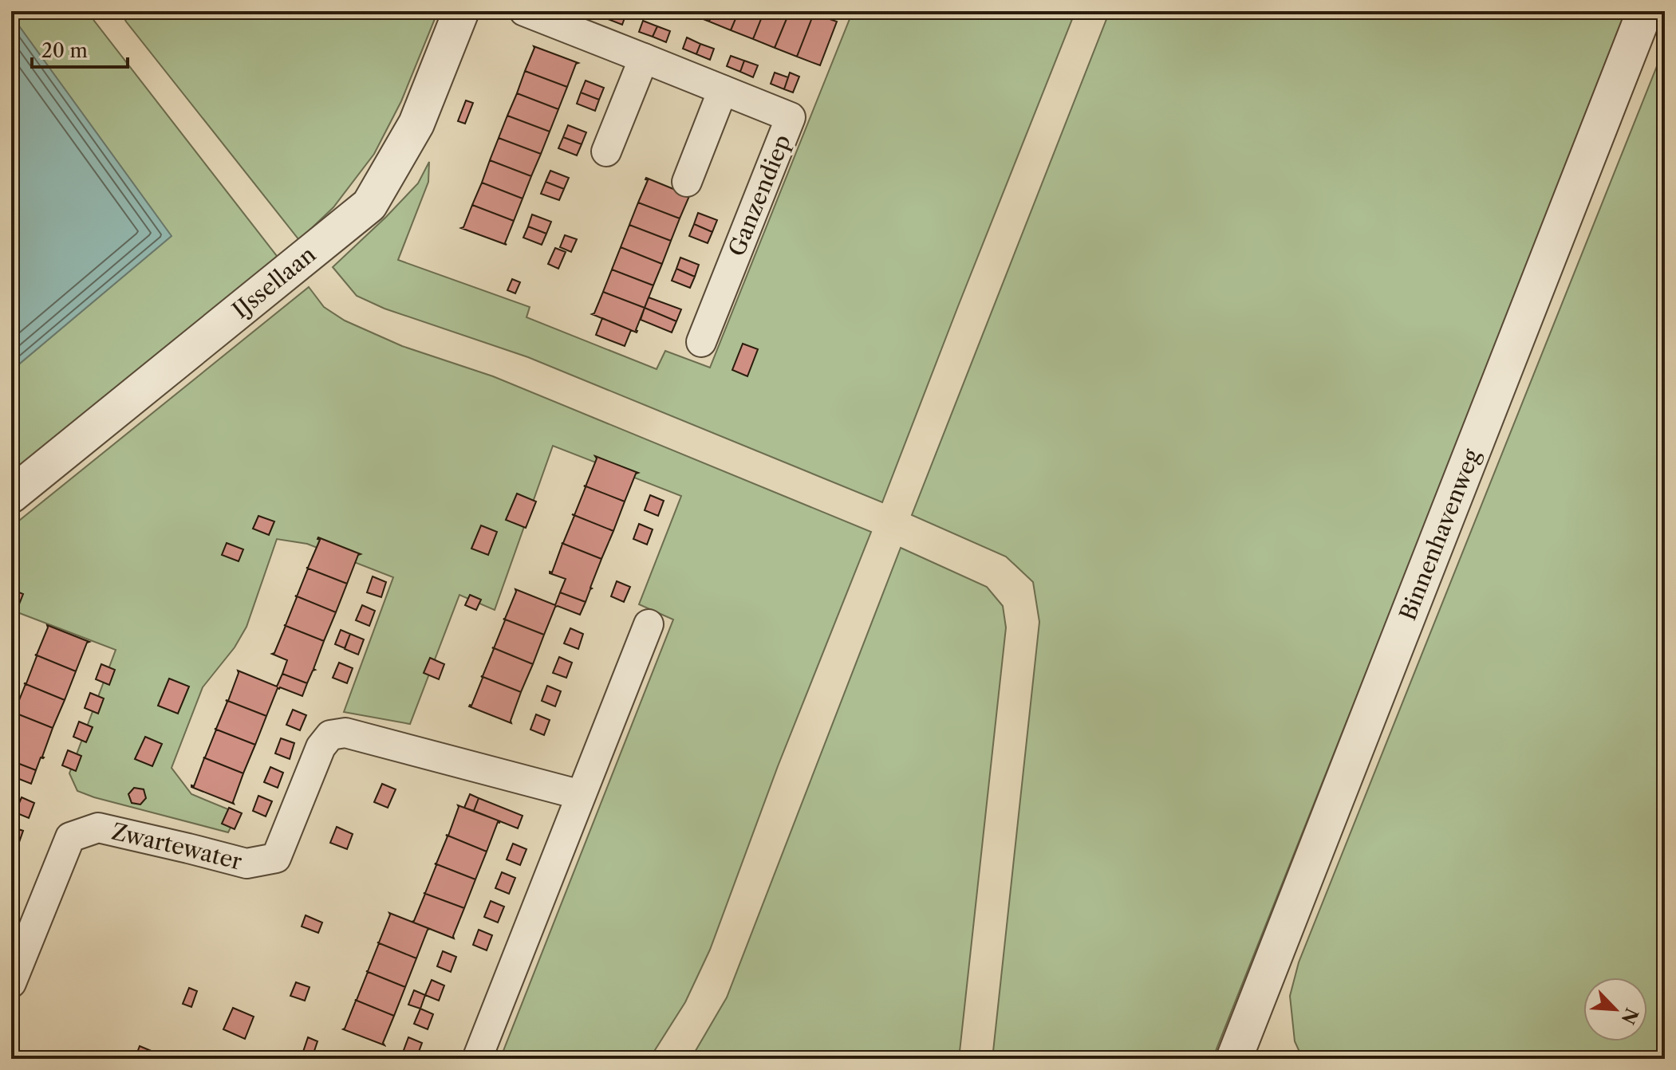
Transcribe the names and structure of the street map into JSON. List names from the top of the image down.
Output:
{
  "streets": {
    "street": [
      "Ganzendiep",
      "IJssellaan",
      "Binnenhavenweg",
      "Zwartewater"
    ]
  },
  "scale_bar": "20 m",
  "north": "bottom right"
}
